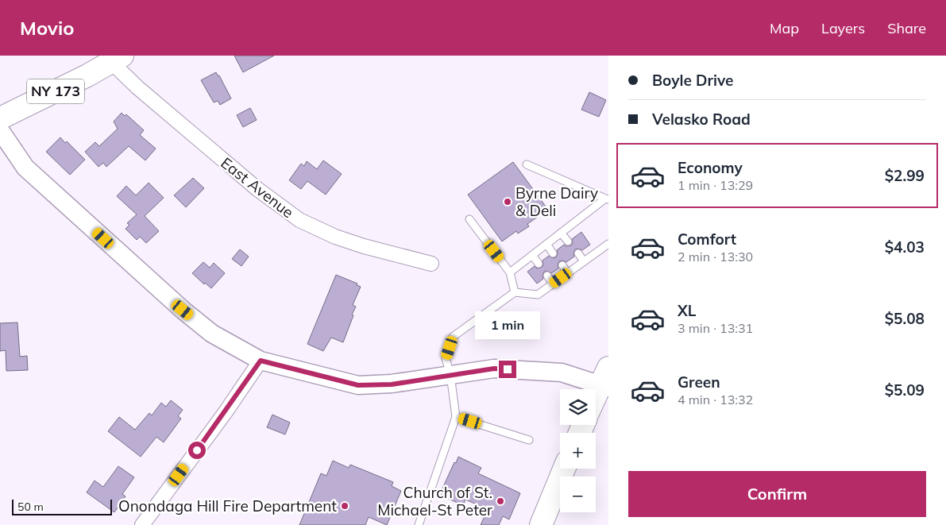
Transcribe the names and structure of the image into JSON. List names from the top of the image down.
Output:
{
  "streets": {
    "main road": ["NY 173"],
    "street": ["East Avenue"]
  },
  "crossings": [
    ["NY 173", "East Avenue"]
  ],
  "places": ["Byrne Dairy & Deli", "Church of St. Michael-St Peter", "Onondaga Hill Fire Department"],
  "scale_bar": "50 m",
  "page": {
    "header": "Movio",
    "nav": ["Map", "Layers", "Share"],
    "banner": ["Boyle Drive", "Velasko Road"],
    "list": [
      {
        "name": "Economy",
        "note": "1 min · 13:29",
        "value": "$2.99"
      },
      {
        "name": "Comfort",
        "note": "2 min · 13:30",
        "value": "$4.03"
      },
      {
        "name": "XL",
        "note": "3 min · 13:31",
        "value": "$5.08"
      },
      {
        "name": "Green",
        "note": "4 min · 13:32",
        "value": "$5.09"
      }
    ],
    "bubble": "1 min",
    "map_buttons": ["+", "−"],
    "buttons": "Confirm",
    "scale": "50 m"
  }
}
